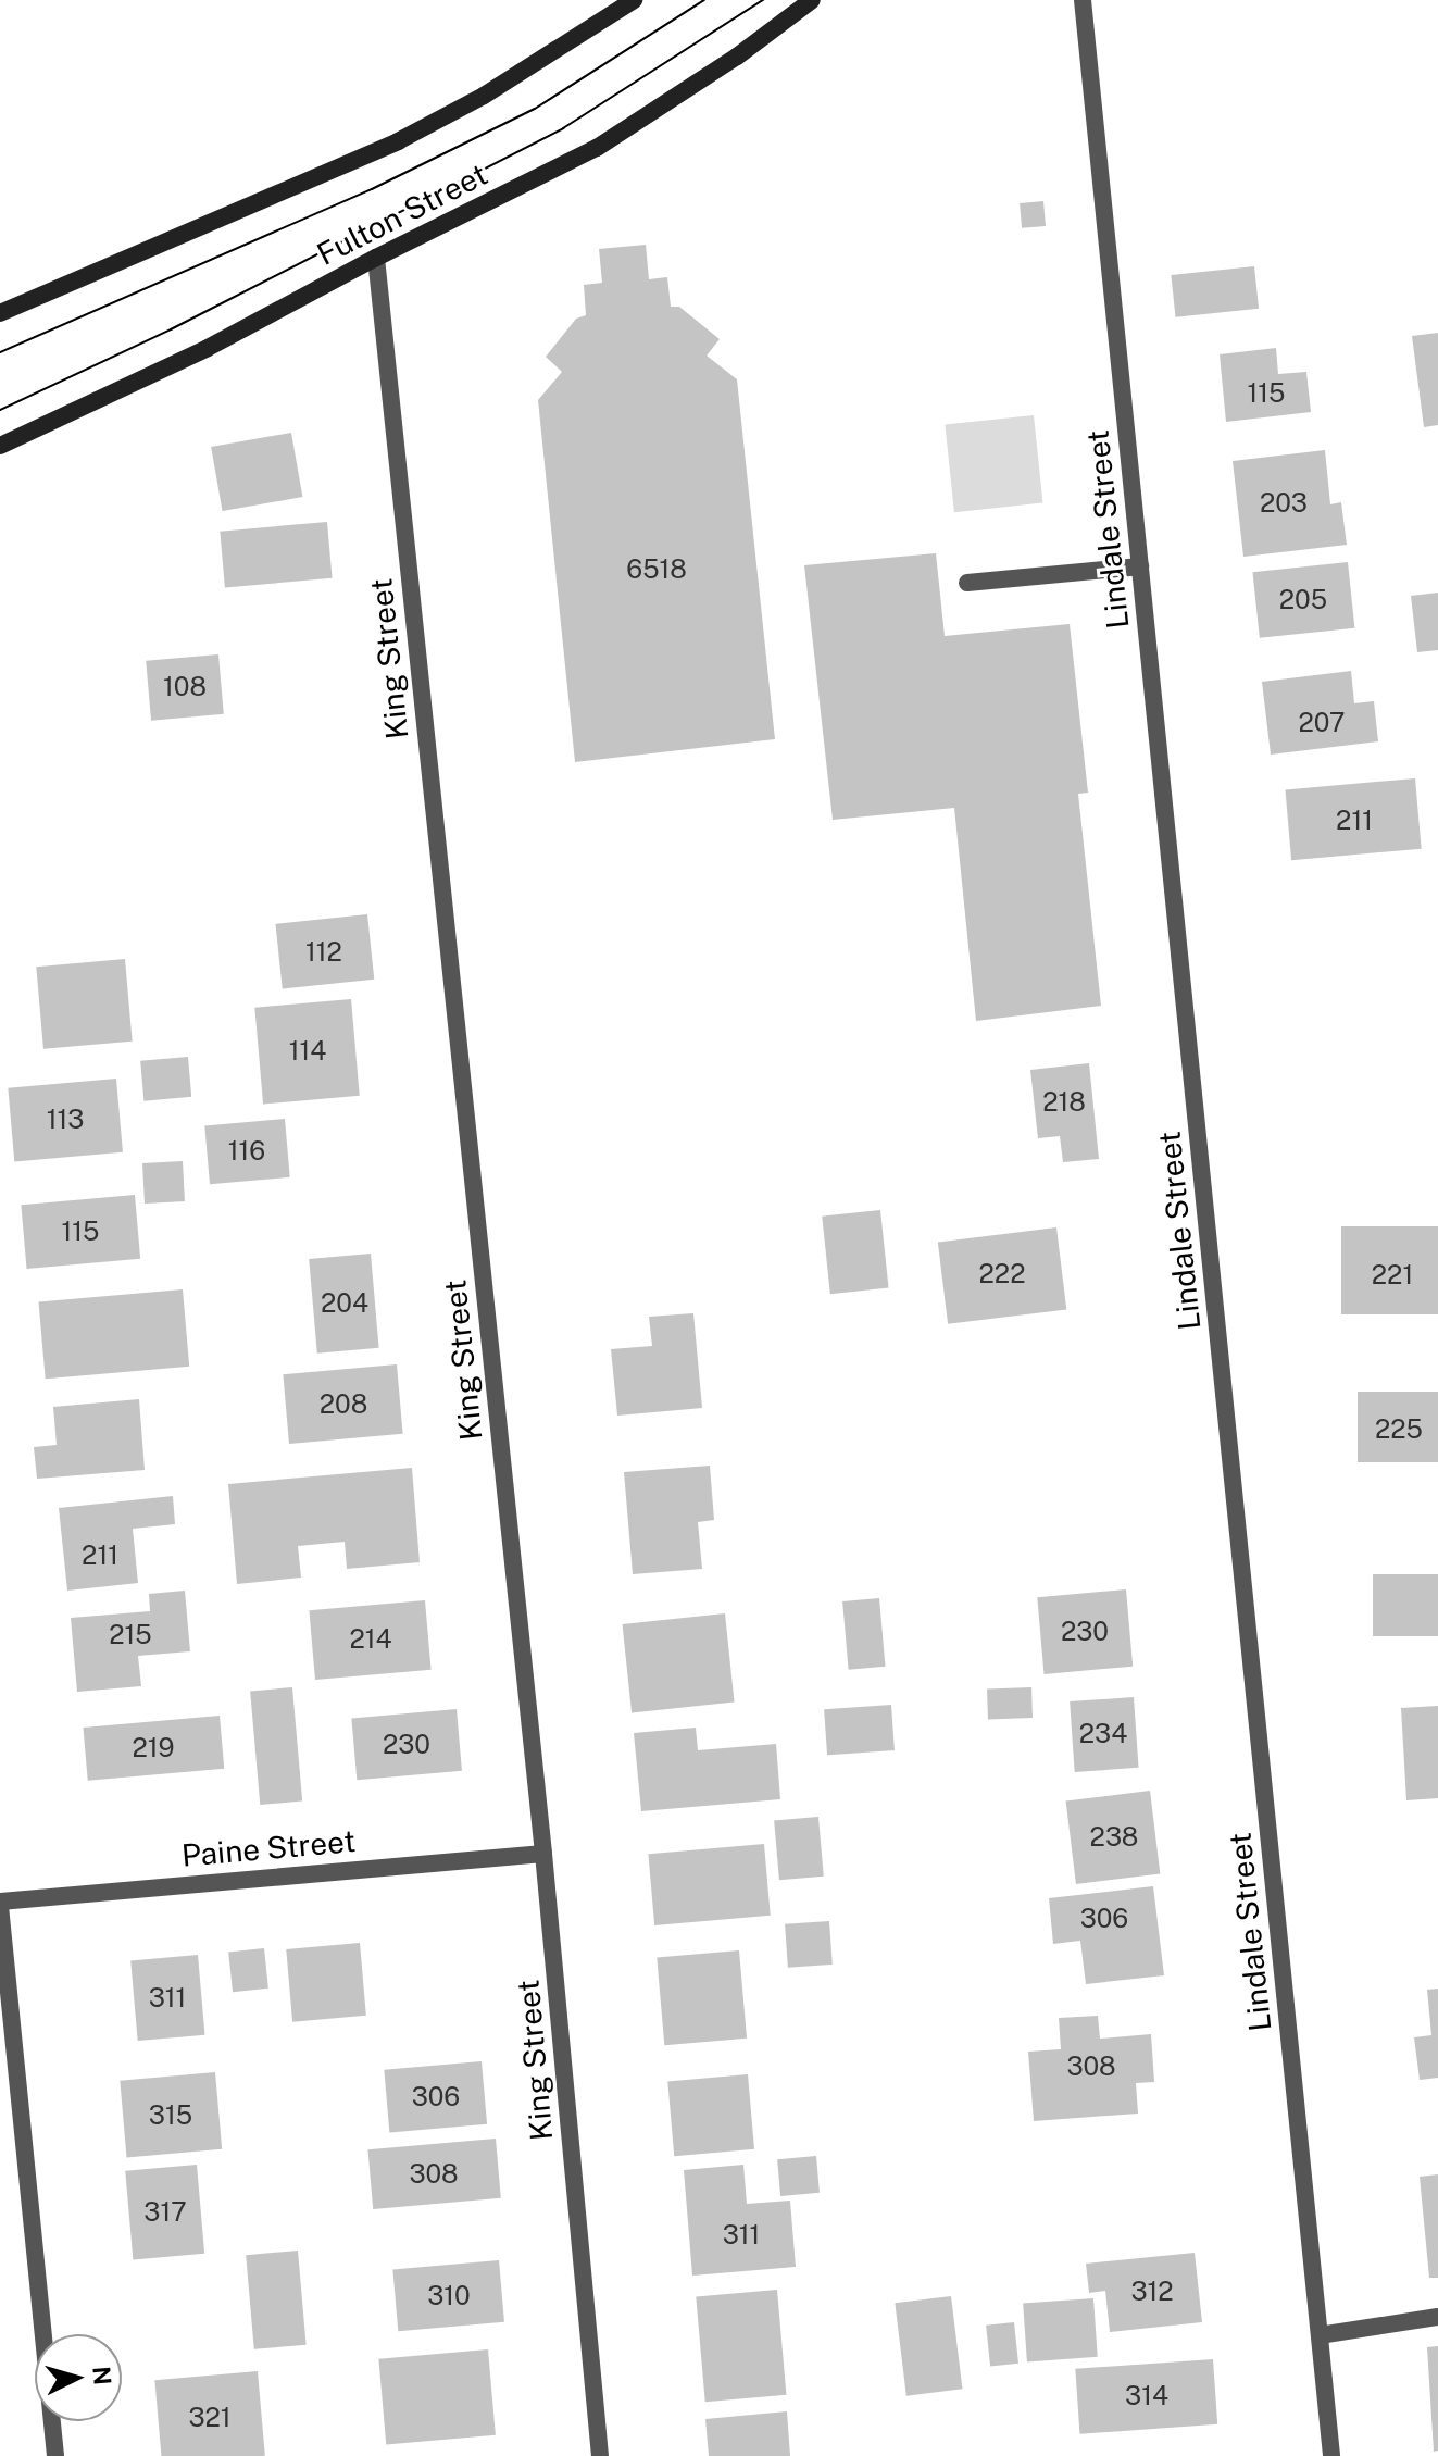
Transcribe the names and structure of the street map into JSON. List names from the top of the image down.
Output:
{
  "streets": {
    "main road": ["Fulton Street"],
    "street": ["Lindale Street", "King Street", "Paine Street"]
  },
  "crossings": [
    ["Fulton Street", "King Street"],
    ["King Street", "Paine Street"]
  ],
  "house_numbers": [
    "115",
    "203",
    "6518",
    "205",
    "108",
    "207",
    "211",
    "112",
    "114",
    "218",
    "113",
    "116",
    "115",
    "222",
    "221",
    "204",
    "208",
    "225",
    "211",
    "230",
    "215",
    "214",
    "234",
    "230",
    "219",
    "238",
    "306",
    "311",
    "308",
    "306",
    "315",
    "308",
    "317",
    "311",
    "312",
    "310",
    "314",
    "321"
  ],
  "north": "right"
}
